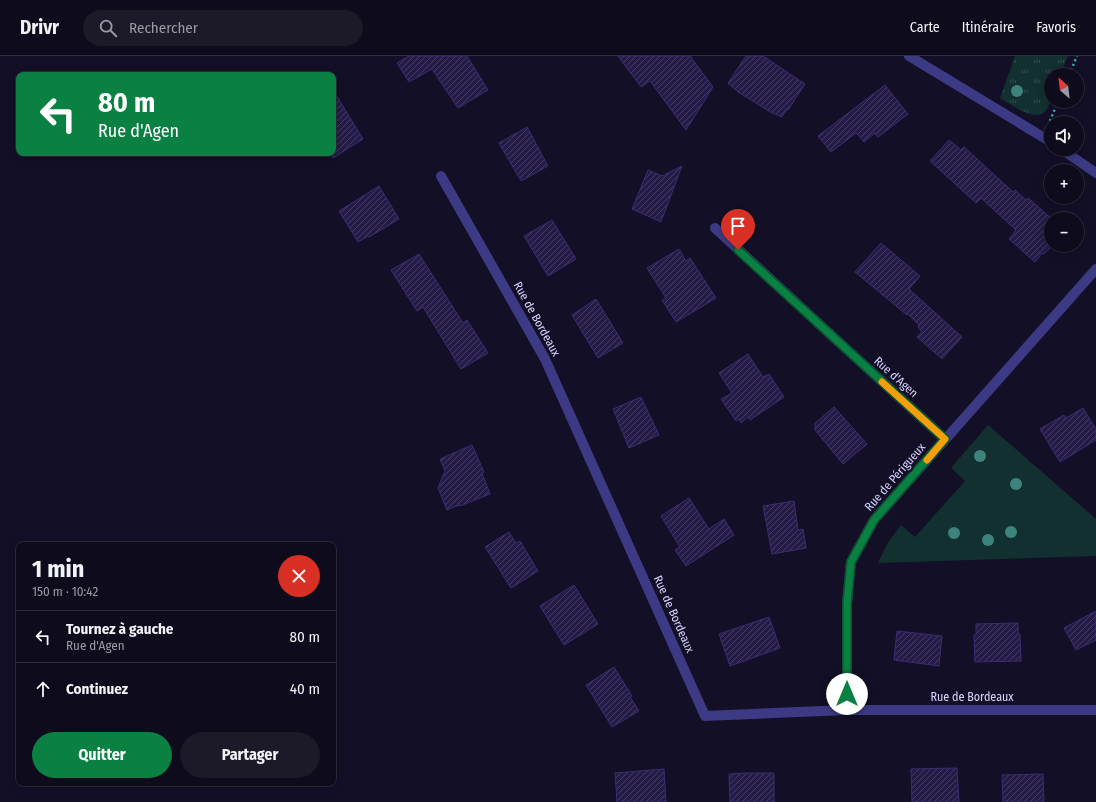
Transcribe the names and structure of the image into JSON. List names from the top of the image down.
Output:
{
  "streets": {
    "street": ["Rue de Bordeaux", "Rue d'Agen", "Rue de Périgueux"]
  },
  "crossings": [
    ["Rue de Bordeaux", "Rue de Périgueux"],
    ["Rue d'Agen", "Rue de Périgueux"]
  ],
  "north": "top left",
  "page": {
    "header": "Drivr",
    "search": "Rechercher",
    "nav": ["Carte", "Itinéraire", "Favoris"],
    "map_buttons": ["+", "−"],
    "turn": ["80 m", "Rue d'Agen"],
    "heading": ["1 min", "150 m · 10:42"],
    "list": [
      {
        "name": "Tournez à gauche",
        "note": "Rue d'Agen",
        "value": "80 m"
      },
      {
        "name": "Continuez",
        "value": "40 m"
      }
    ],
    "buttons": ["Quitter", "Partager"]
  }
}
